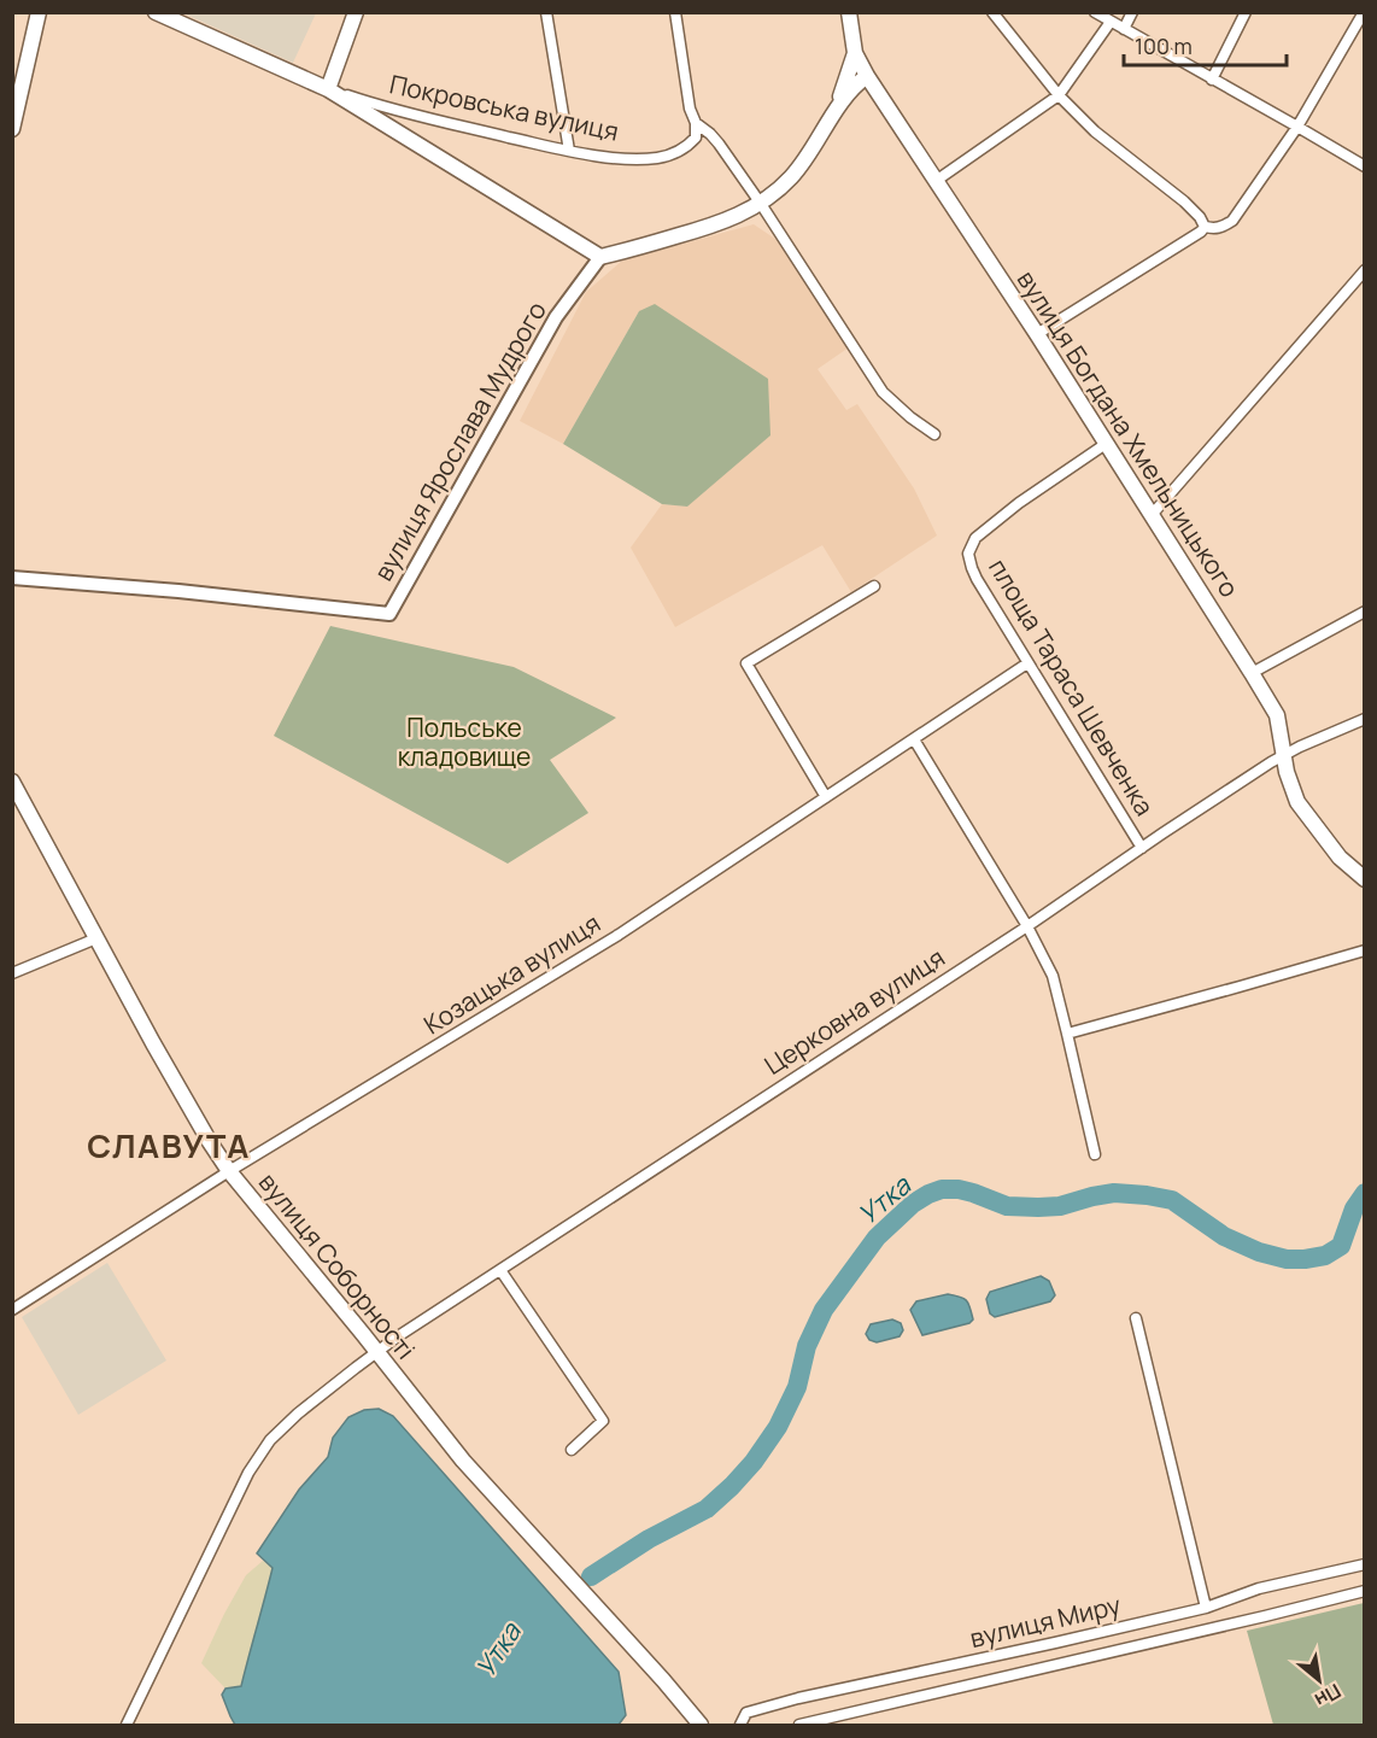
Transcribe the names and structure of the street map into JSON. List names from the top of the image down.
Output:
{
  "streets": {
    "main road": ["Покровська вулиця", "вулиця Богдана Хмельницького", "вулиця Соборності"],
    "street": [
      "вулиця Ярослава Мудрого",
      "площа Тараса Шевченка",
      "Козацька вулиця",
      "Церковна вулиця",
      "вулиця Миру"
    ]
  },
  "crossings": [
    ["Покровська вулиця", "вулиця Ярослава Мудрого"],
    ["вулиця Богдана Хмельницького", "площа Тараса Шевченка"],
    ["вулиця Богдана Хмельницького", "Церковна вулиця"],
    ["площа Тараса Шевченка", "Козацька вулиця"],
    ["площа Тараса Шевченка", "Церковна вулиця"],
    ["Козацька вулиця", "вулиця Соборності"],
    ["Церковна вулиця", "вулиця Соборності"]
  ],
  "districts": ["СЛАВУТА"],
  "water": ["Утка"],
  "parks": ["Польське кладовище"],
  "scale_bar": "100 m",
  "north": "bottom right"
}
